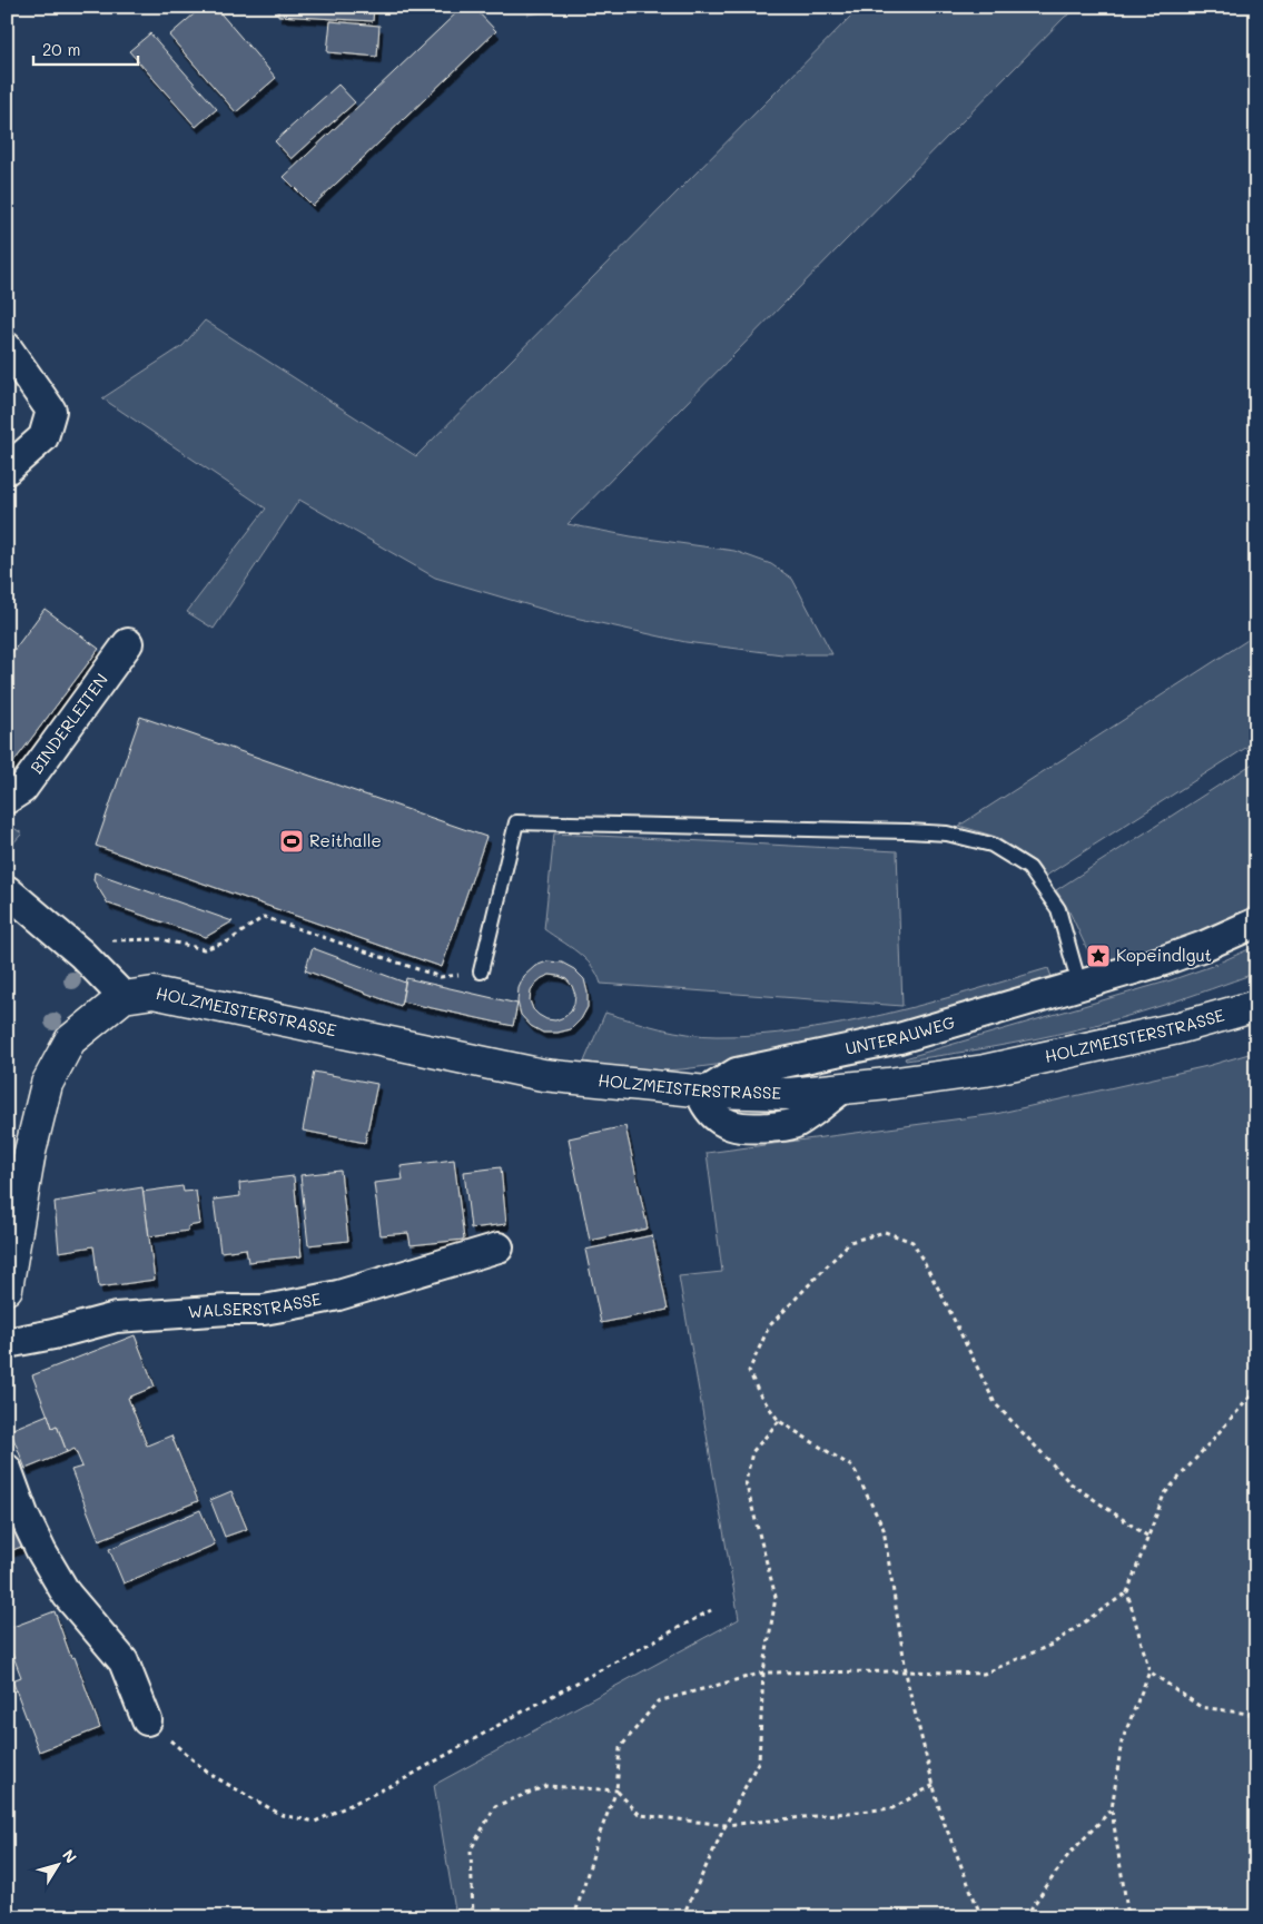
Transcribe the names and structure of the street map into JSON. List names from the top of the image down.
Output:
{
  "streets": {
    "street": [
      "BINDERLEITEN",
      "HOLZMEISTERSTRASSE",
      "UNTERAUWEG",
      "WALSERSTRASSE"
    ]
  },
  "crossings": [
    ["HOLZMEISTERSTRASSE", "UNTERAUWEG"]
  ],
  "places": {
    "sports": ["Reithalle"],
    "place": ["Kopeindlgut"]
  },
  "scale_bar": "20 m",
  "north": "top right"
}
